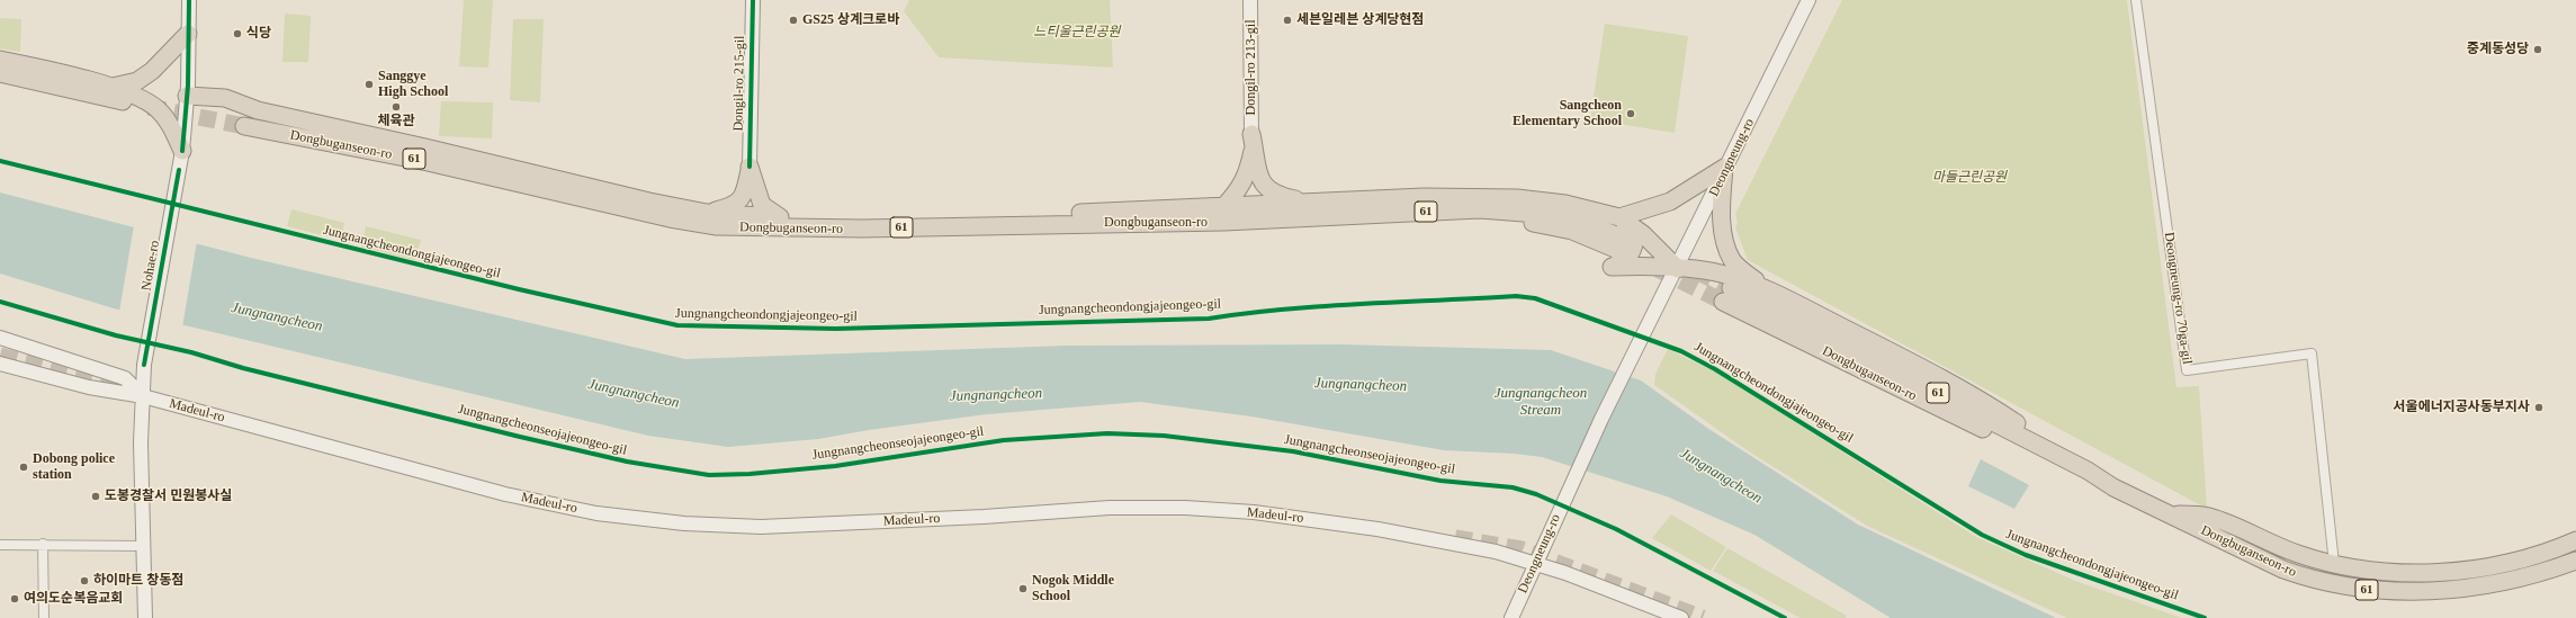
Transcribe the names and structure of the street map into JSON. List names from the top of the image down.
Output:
{
  "streets": {
    "highway": ["Dongbuganseon-ro", "61"],
    "main road": [
      "Dongil-ro 213-gil",
      "Dongil-ro 215-gil",
      "Deongneung-ro",
      "Nohae-ro",
      "Madeul-ro"
    ],
    "street": ["Deongneung-ro 70ga-gil"],
    "cycle path": ["Jungnangcheondongjajeongeo-gil", "Jungnangcheonseojajeongeo-gil"]
  },
  "crossings": [
    ["Deongneung-ro", "Madeul-ro"],
    ["Nohae-ro", "Madeul-ro"]
  ],
  "water": ["Jungnangcheon", "Jungnangcheon Stream"],
  "parks": ["느티울근린공원", "마들근린공원"],
  "places": [
    "GS25 상계크로바",
    "세븐일레븐 상계당현점",
    "식당",
    "중계동성당",
    "Sanggye High School",
    "체육관",
    "Sangcheon Elementary School",
    "서울에너지공사동부지사",
    "Dobong police station",
    "도봉경찰서 민원봉사실",
    "하이마트 창동점",
    "Nogok Middle School",
    "여의도순복음교회"
  ]
}
